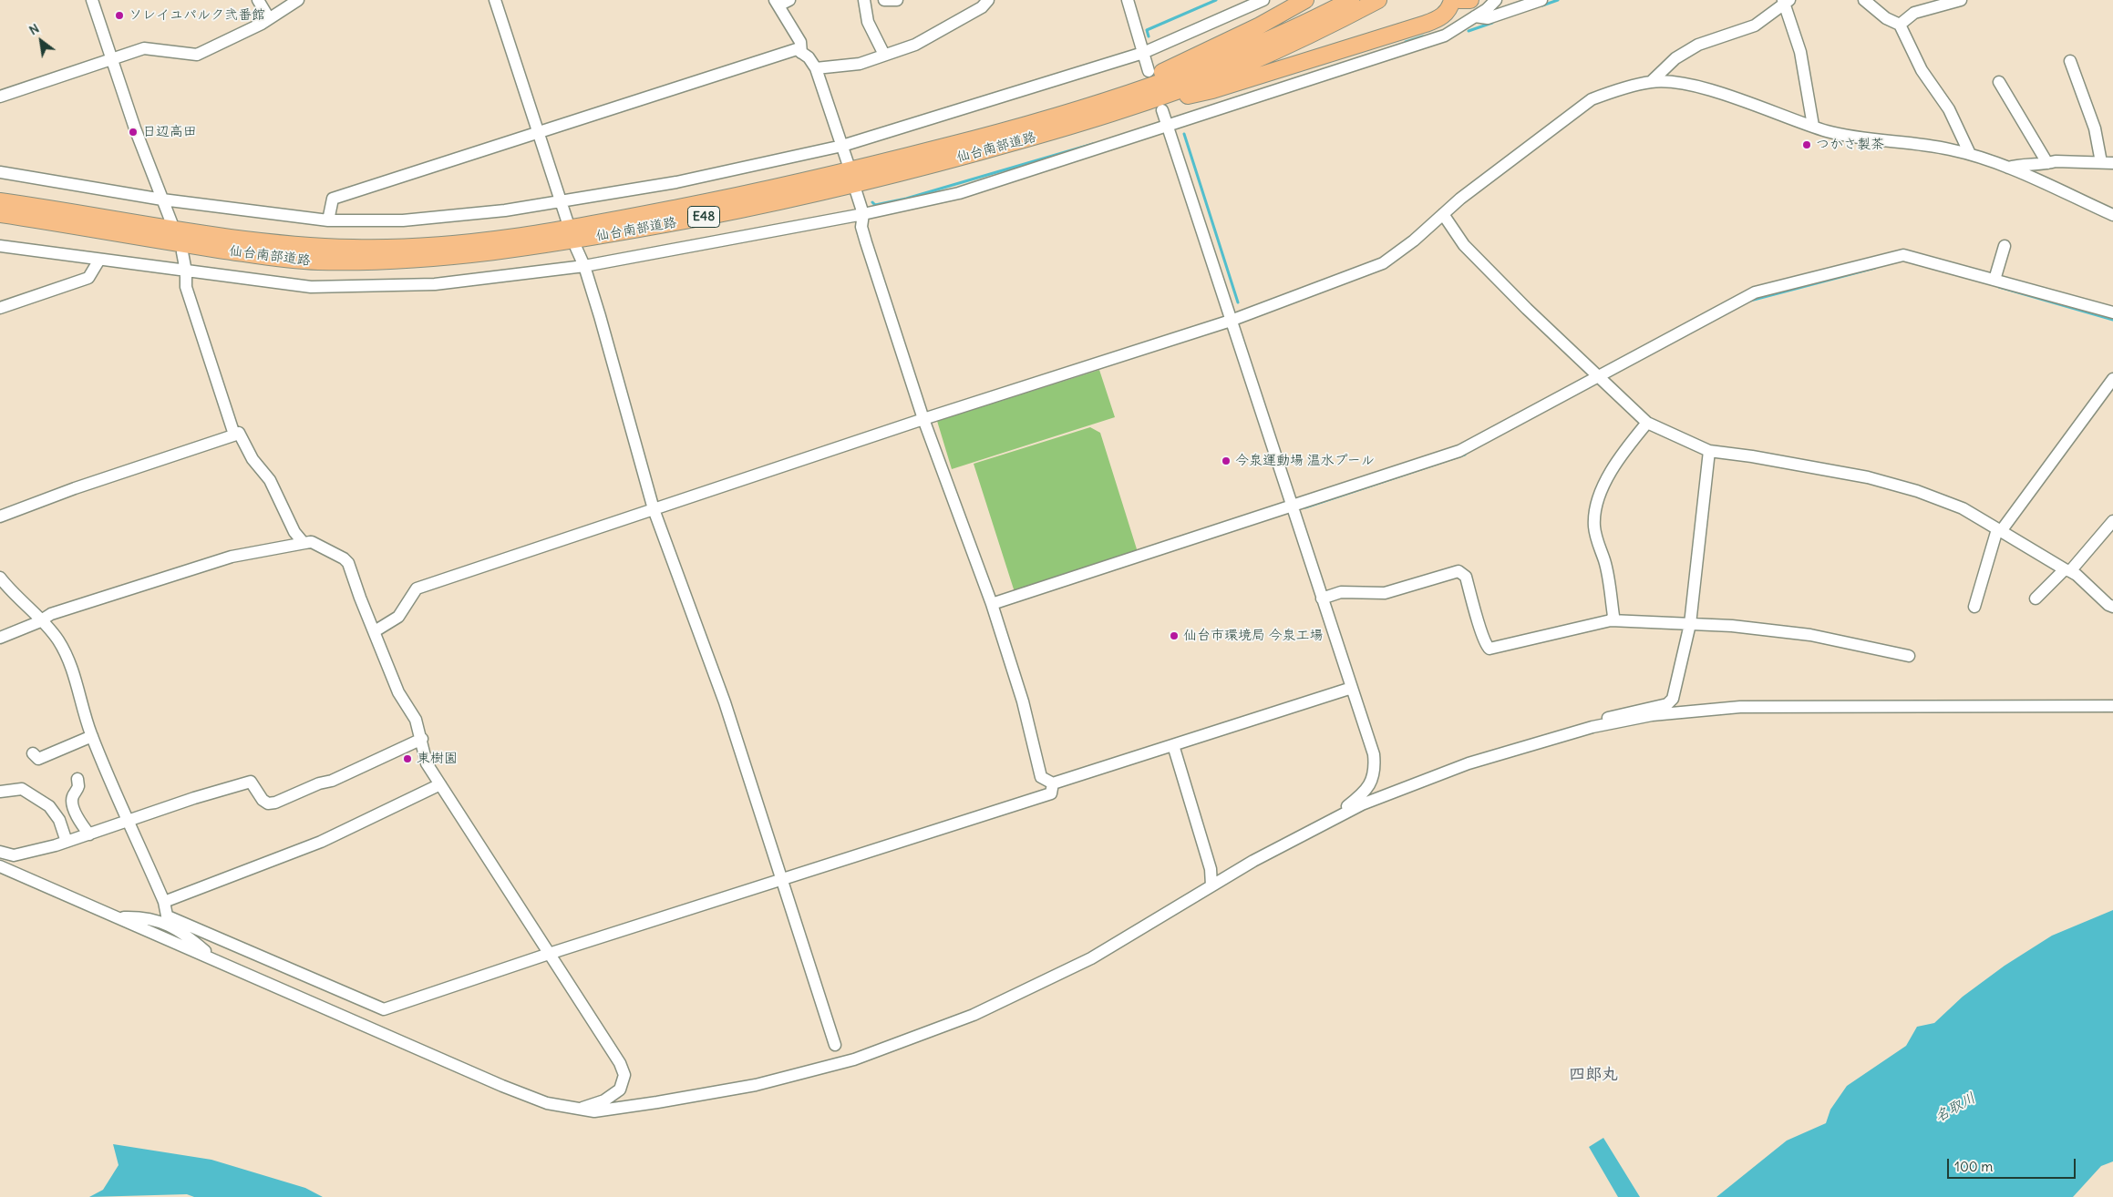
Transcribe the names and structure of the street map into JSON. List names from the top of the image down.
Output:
{
  "streets": {
    "highway": ["仙台南部道路", "E48"]
  },
  "districts": ["四郎丸"],
  "water": ["名取川"],
  "places": [
    "ソレイユパルク弐番館",
    "日辺高田",
    "つかさ製茶",
    "今泉運動場 温水プール",
    "仙台市環境局 今泉工場",
    "東樹園"
  ],
  "scale_bar": "100 m",
  "north": "top left"
}
